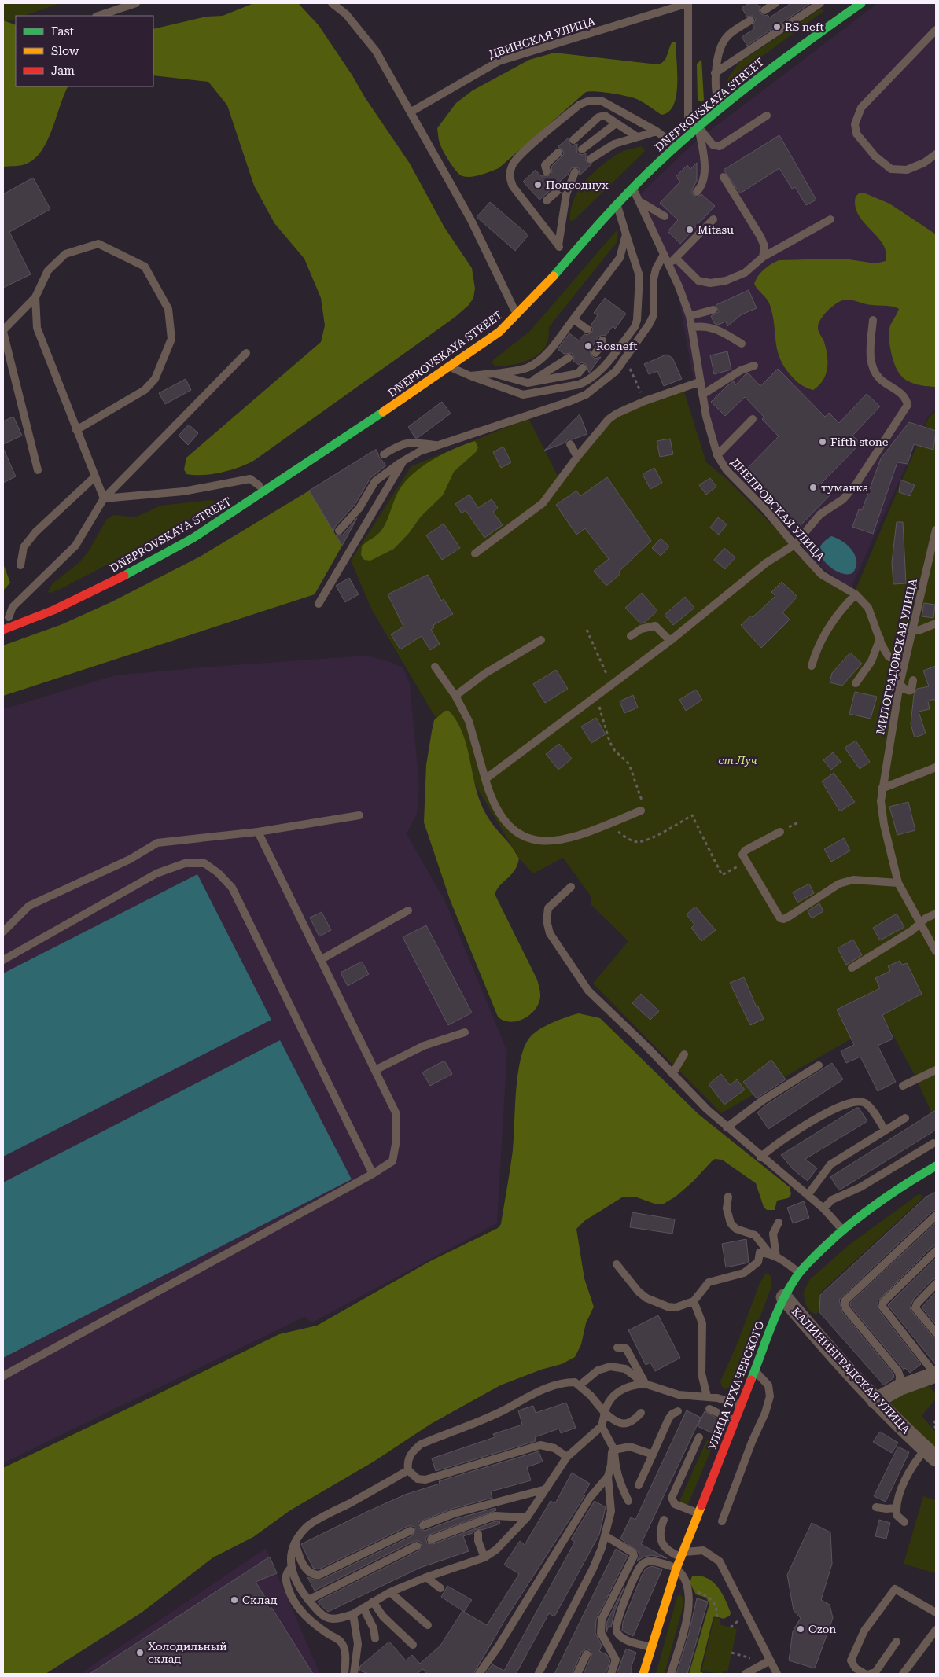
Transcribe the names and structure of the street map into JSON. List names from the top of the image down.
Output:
{
  "streets": {
    "main road": ["DNEPROVSKAYA STREET", "УЛИЦА ТУХАЧЕВСКОГО"],
    "street": ["КАЛИНИНГРАДСКАЯ УЛИЦА"],
    "lane": ["ДВИНСКАЯ УЛИЦА", "ДНЕПРОВСКАЯ УЛИЦА", "МИЛОГРАДОВСКАЯ УЛИЦА"]
  },
  "crossings": [
    ["DNEPROVSKAYA STREET", "ДНЕПРОВСКАЯ УЛИЦА"],
    ["ДНЕПРОВСКАЯ УЛИЦА", "МИЛОГРАДОВСКАЯ УЛИЦА"],
    ["КАЛИНИНГРАДСКАЯ УЛИЦА", "УЛИЦА ТУХАЧЕВСКОГО"]
  ],
  "parks": ["ст Луч"],
  "places": [
    "RS neft",
    "Подсоднух",
    "Mitasu",
    "Rosneft",
    "Fifth stone",
    "туманка",
    "Склад",
    "Ozon",
    "Холодильный склад"
  ],
  "legend": ["Fast", "Slow", "Jam"]
}
